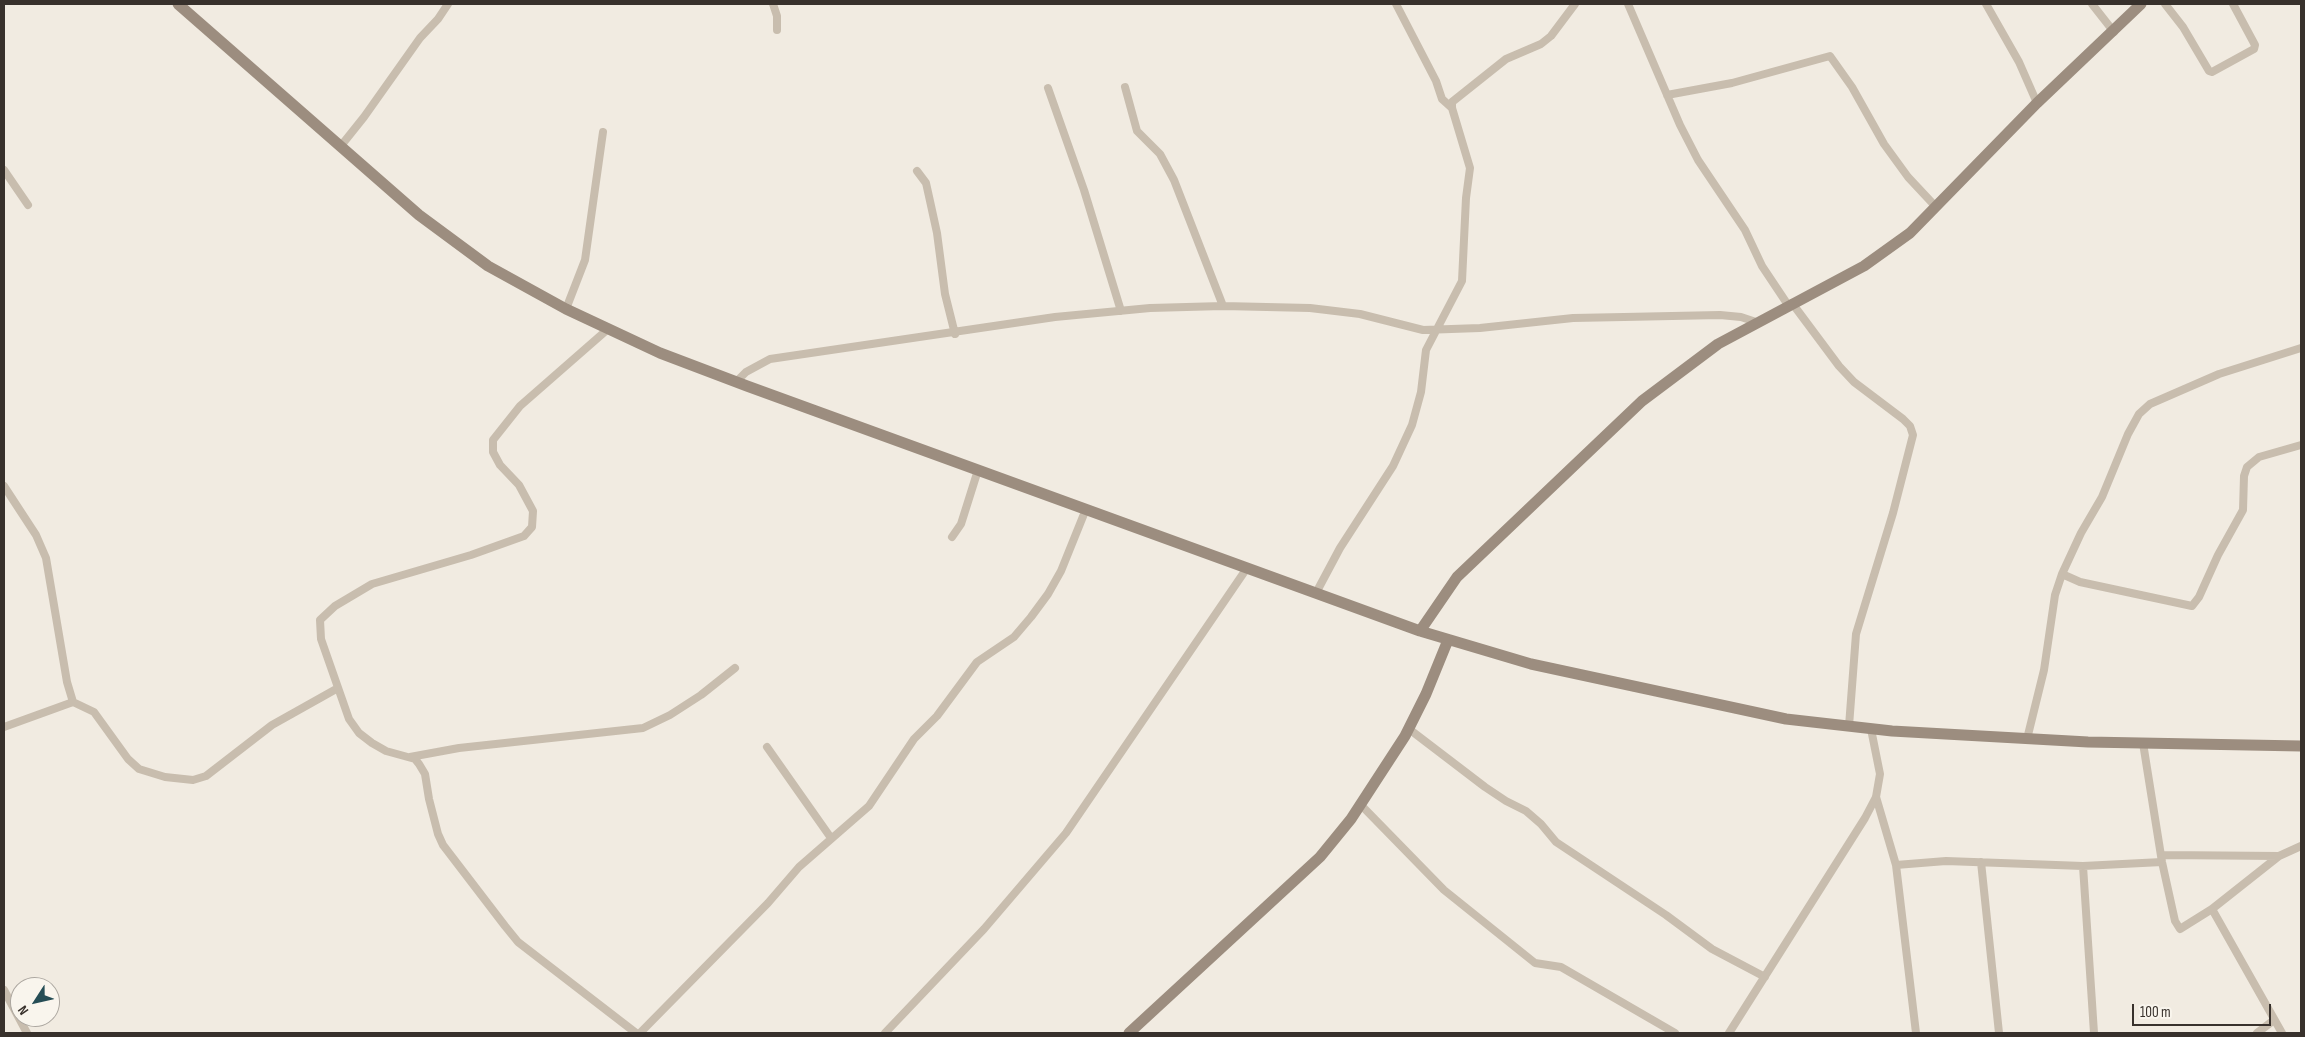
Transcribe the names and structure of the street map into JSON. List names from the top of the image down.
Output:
{
  "scale_bar": "100 m",
  "north": "bottom left"
}
